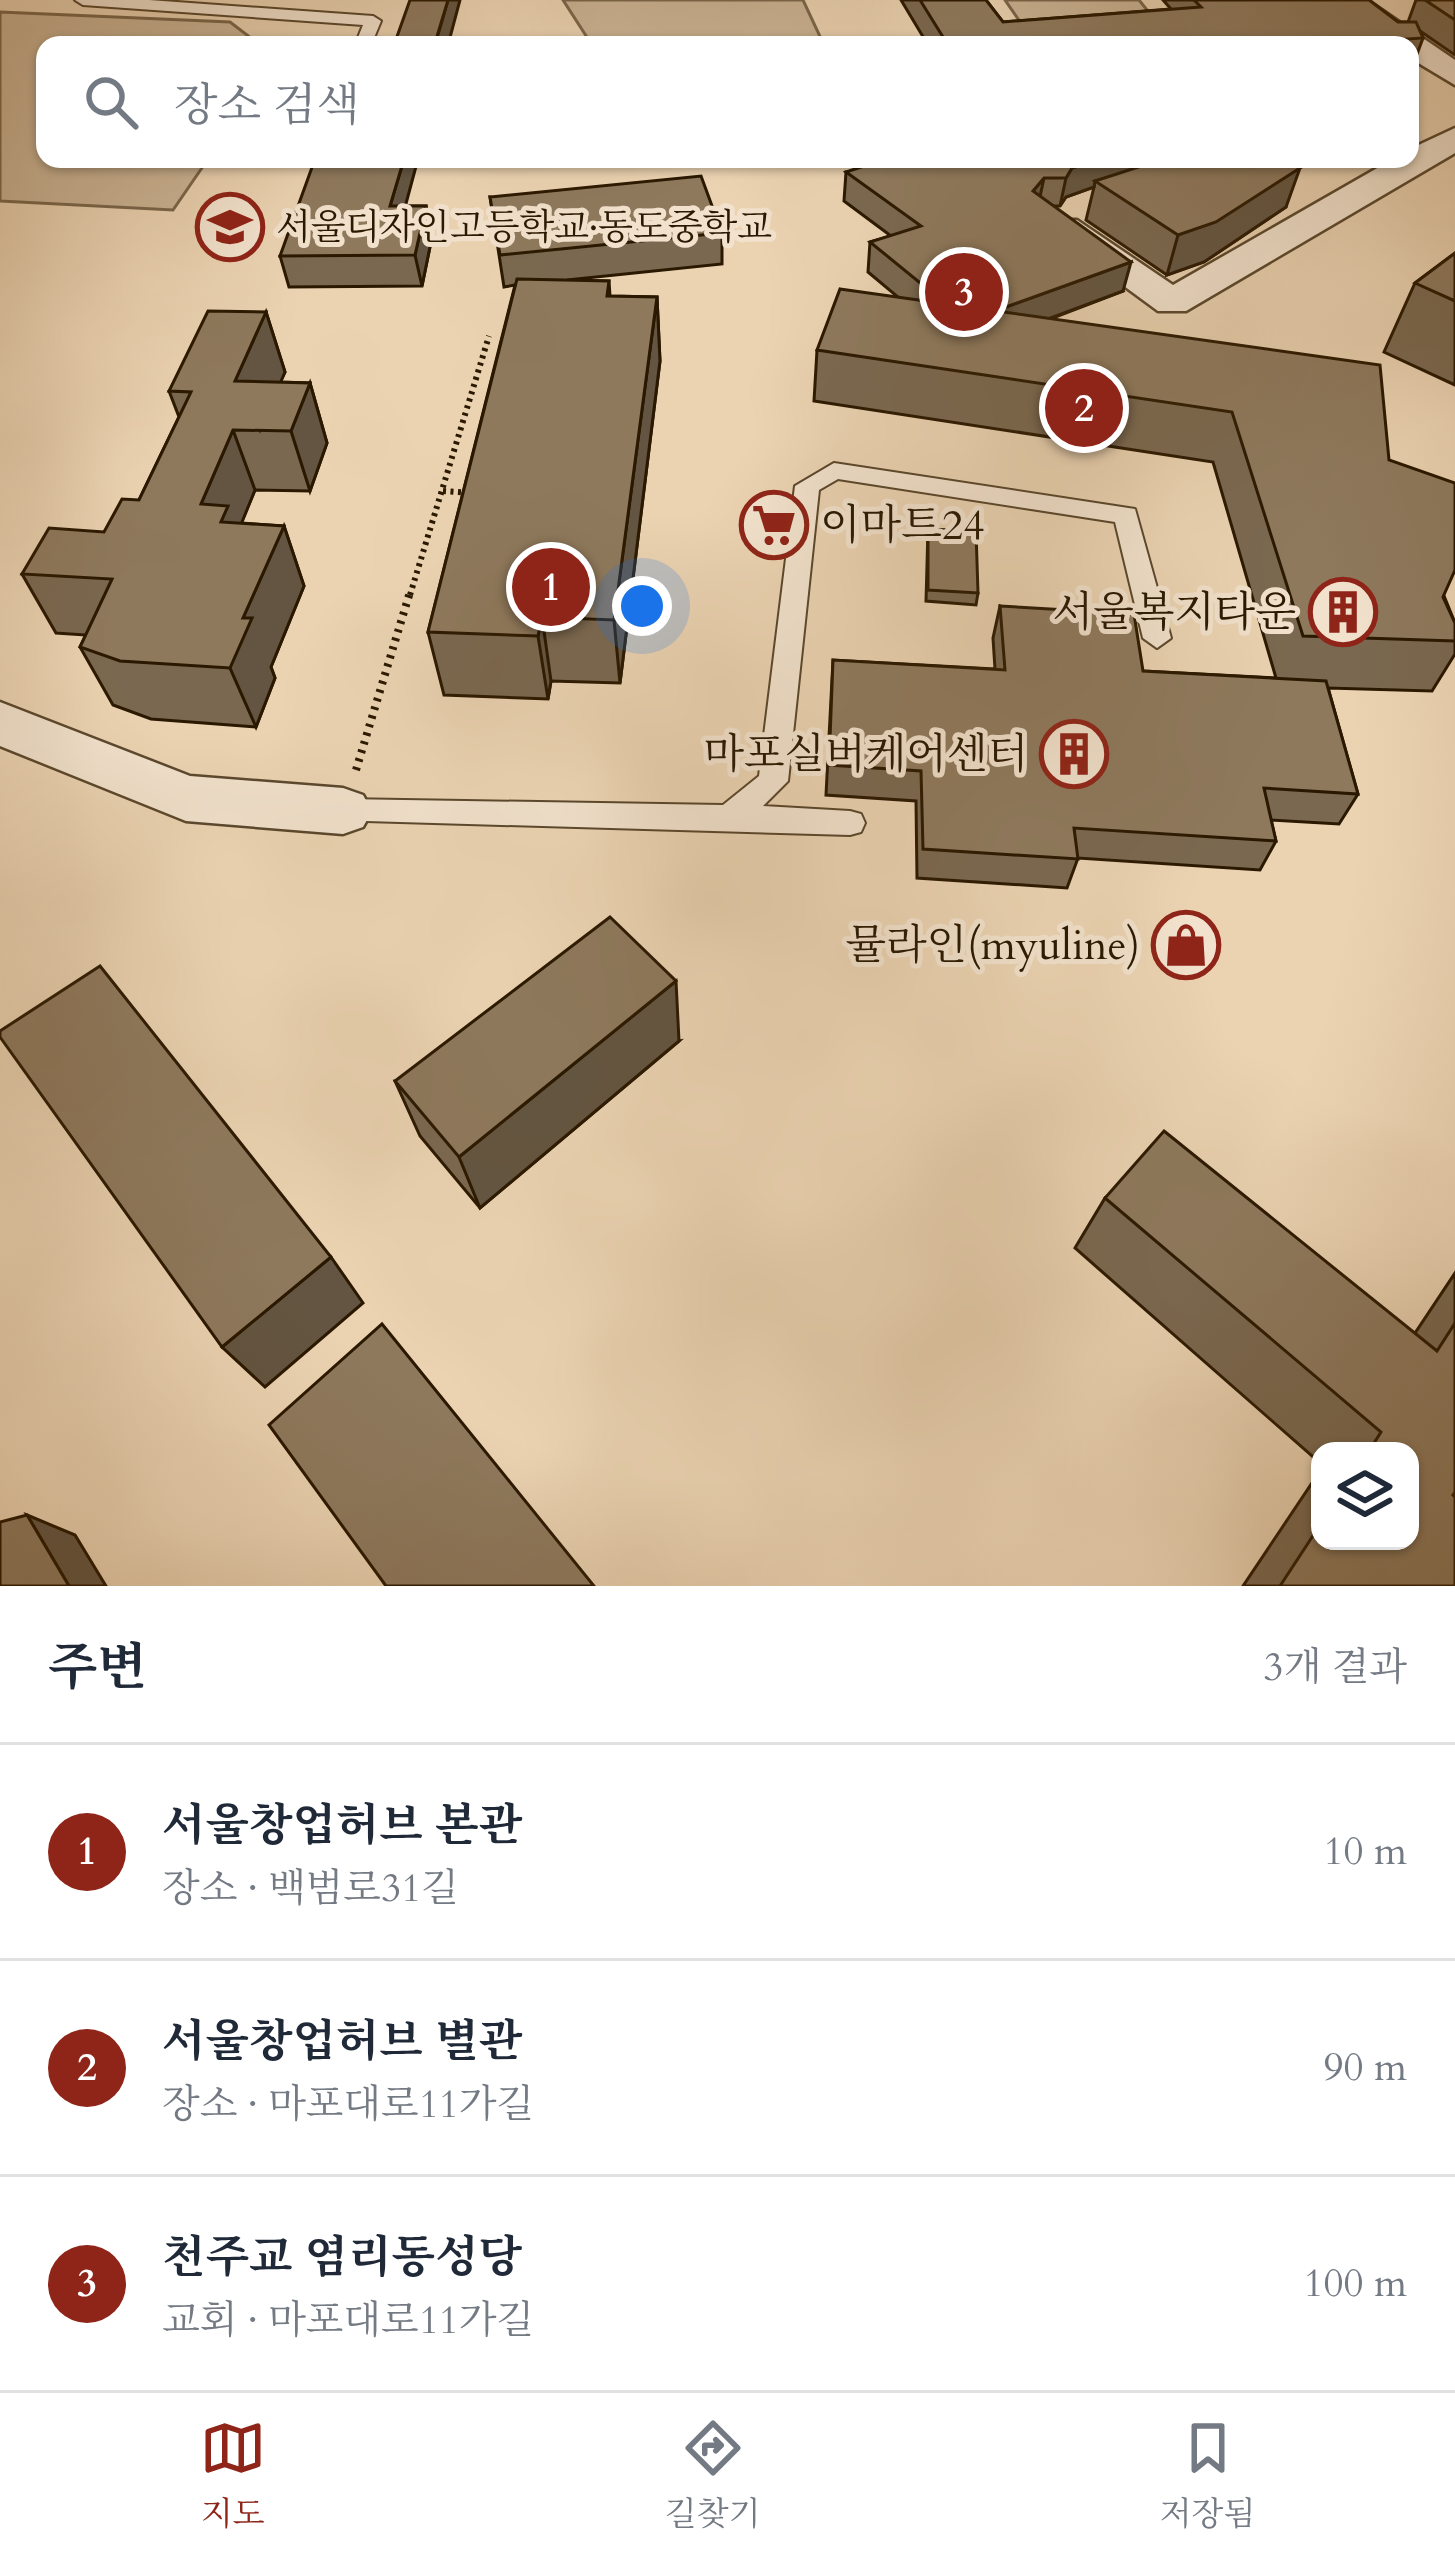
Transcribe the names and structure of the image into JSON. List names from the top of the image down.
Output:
{
  "places": {
    "school or university": ["서울디자인고등학교·동도중학교"],
    "supermarket": ["이마트24"],
    "building": ["서울복지타운", "마포실버케어센터"],
    "shop": ["뮬라인(myuline)"]
  },
  "page": {
    "search": "장소 검색",
    "pins": ["3", "2", "1"],
    "heading": ["주변", "3개 결과"],
    "list": [
      {
        "mark": "1",
        "name": "서울창업허브 본관",
        "note": "장소 · 백범로31길",
        "value": "10 m"
      },
      {
        "mark": "2",
        "name": "서울창업허브 별관",
        "note": "장소 · 마포대로11가길",
        "value": "90 m"
      },
      {
        "mark": "3",
        "name": "천주교 염리동성당",
        "note": "교회 · 마포대로11가길",
        "value": "100 m"
      }
    ],
    "nav": ["지도", "길찾기", "저장됨"]
  }
}
